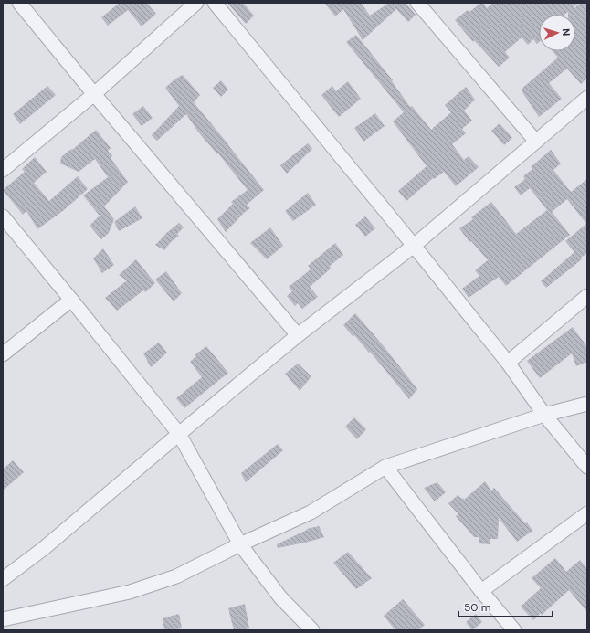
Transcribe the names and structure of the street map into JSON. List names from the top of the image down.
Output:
{
  "scale_bar": "50 m",
  "north": "right"
}
